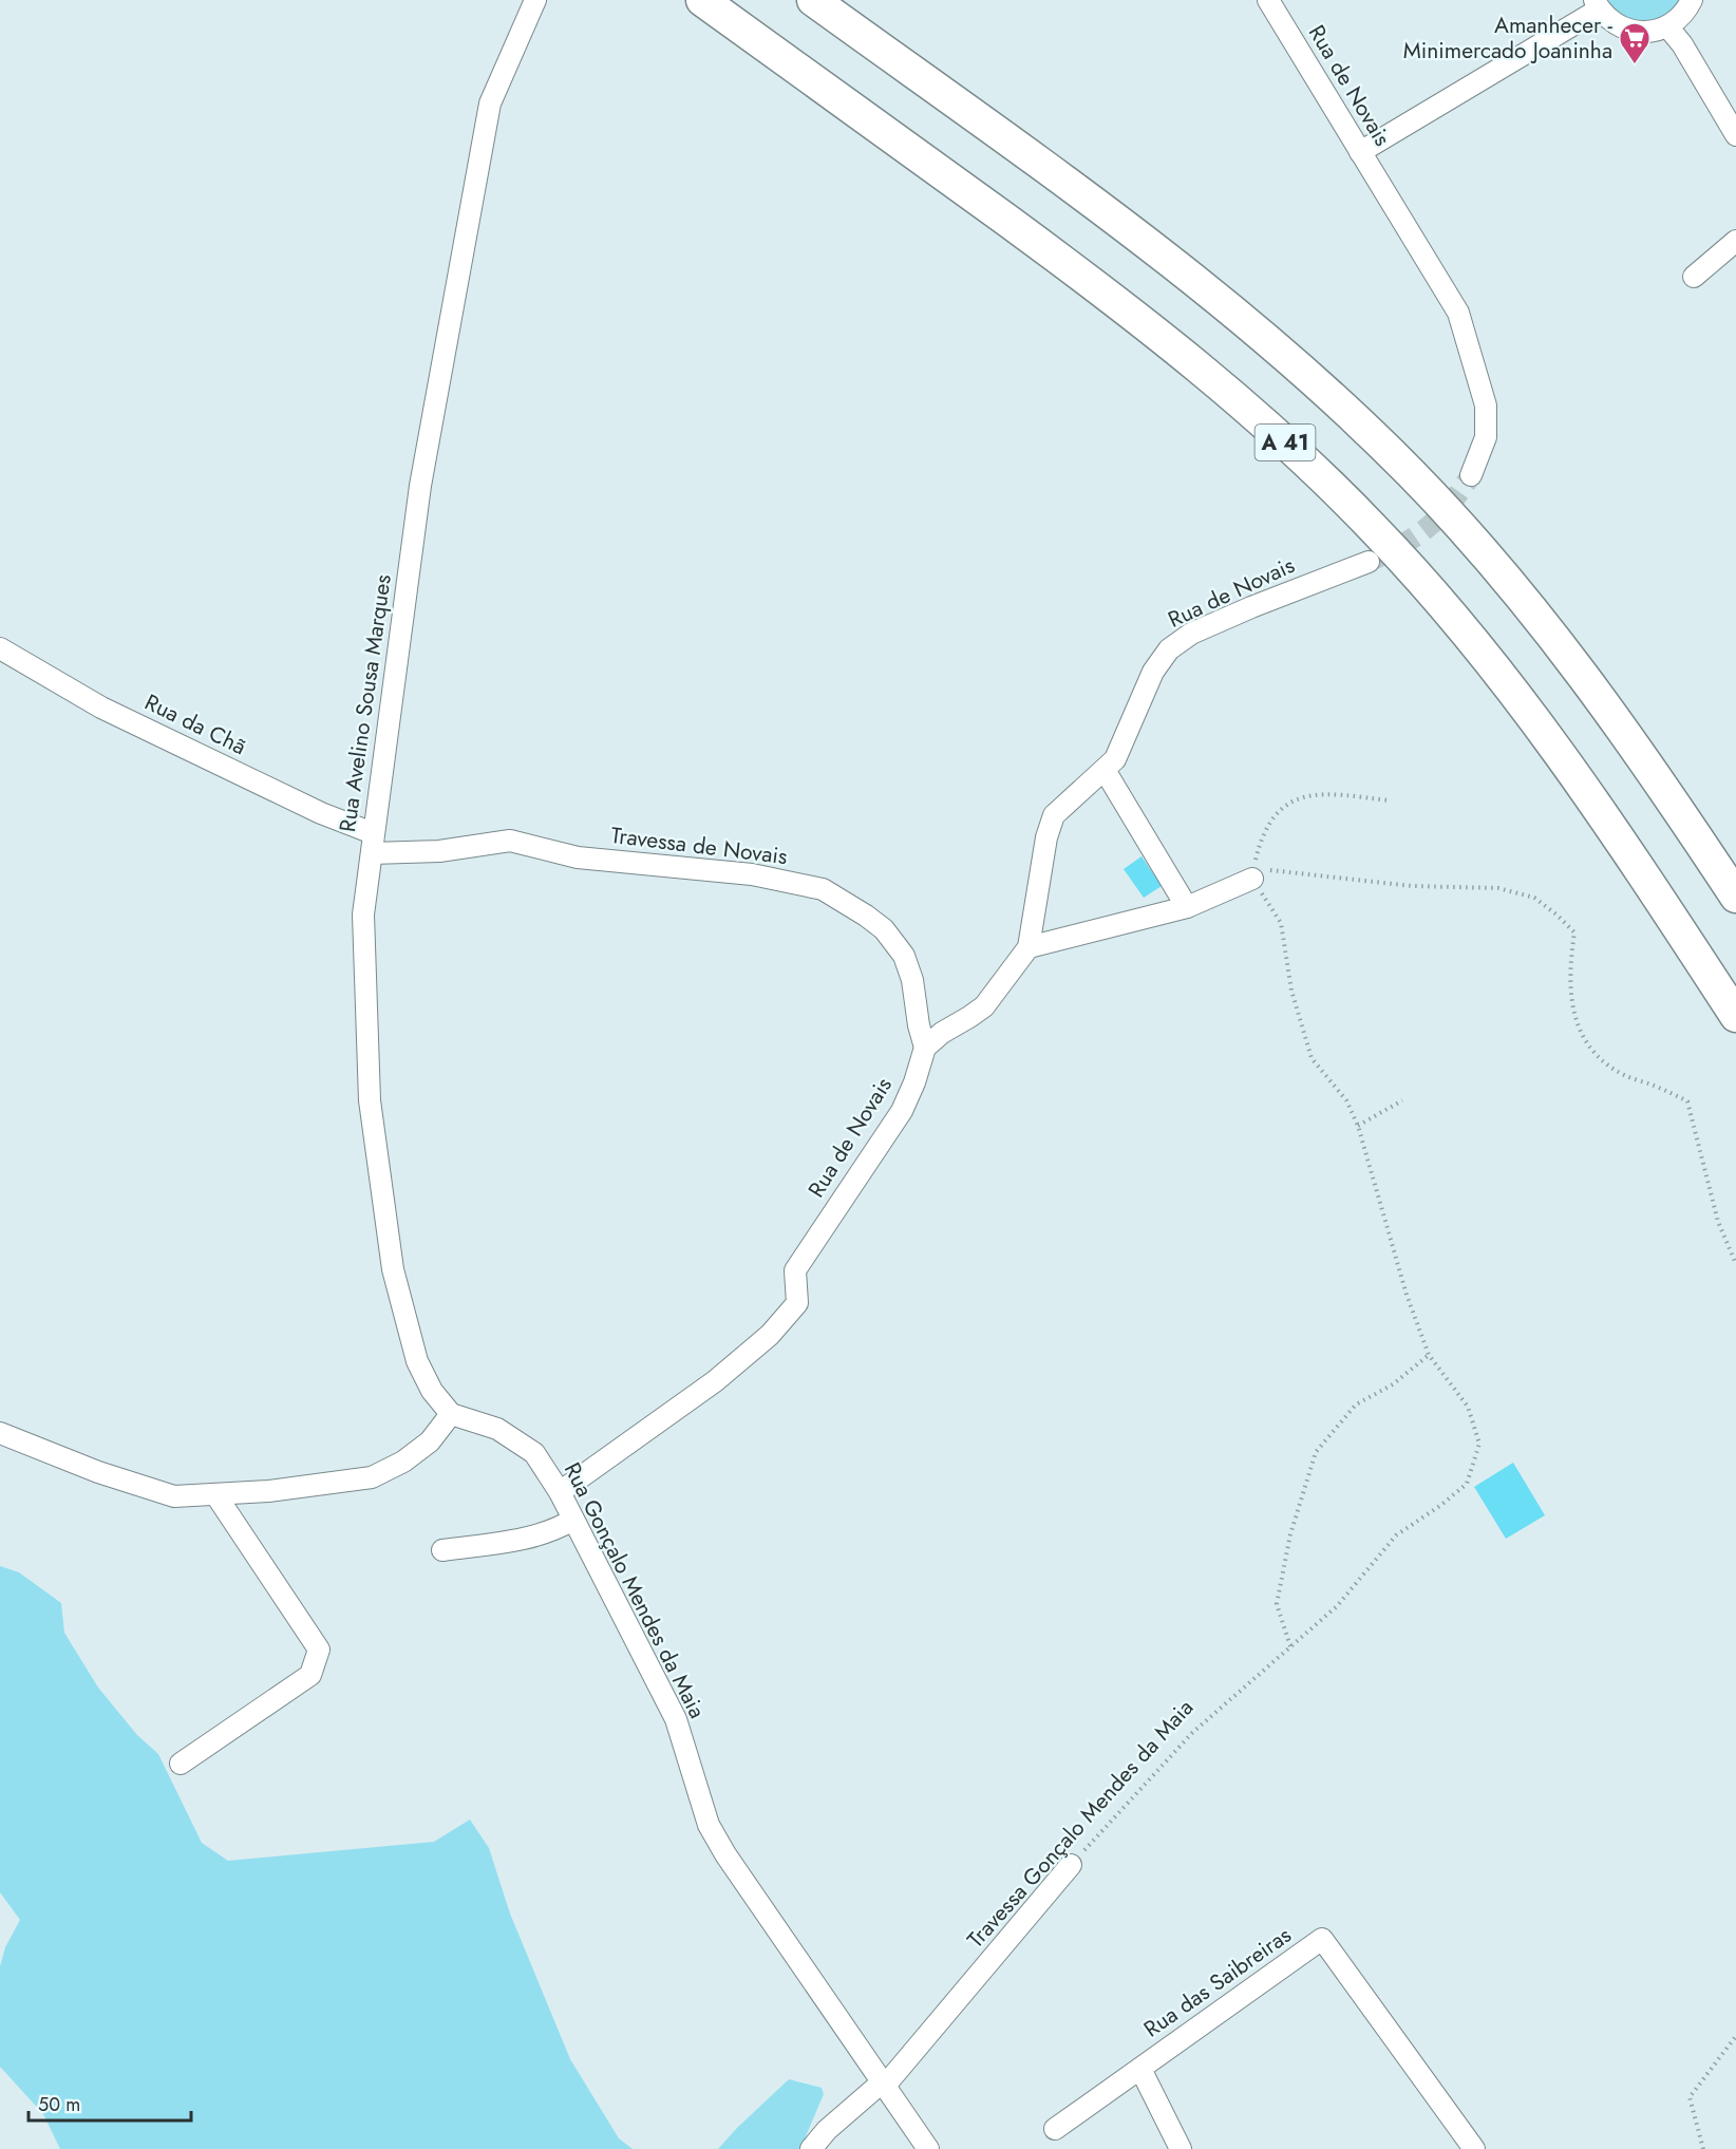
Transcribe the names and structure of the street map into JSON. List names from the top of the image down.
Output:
{
  "streets": {
    "highway": ["A 41"],
    "street": [
      "Rua de Novais",
      "Rua Avelino Sousa Marques",
      "Rua da Chã",
      "Travessa de Novais",
      "Rua Gonçalo Mendes da Maia",
      "Travessa Gonçalo Mendes da Maia",
      "Rua das Saibreiras"
    ]
  },
  "crossings": [
    ["Rua de Novais", "Travessa de Novais"],
    ["Rua de Novais", "Rua Gonçalo Mendes da Maia"],
    ["Rua Avelino Sousa Marques", "Rua da Chã"],
    ["Rua Avelino Sousa Marques", "Travessa de Novais"],
    ["Rua Avelino Sousa Marques", "Rua Gonçalo Mendes da Maia"],
    ["Rua da Chã", "Travessa de Novais"],
    ["Rua Gonçalo Mendes da Maia", "Travessa Gonçalo Mendes da Maia"]
  ],
  "places": {
    "supermarket": ["Amanhecer - Minimercado Joaninha"]
  },
  "scale_bar": "50 m"
}
